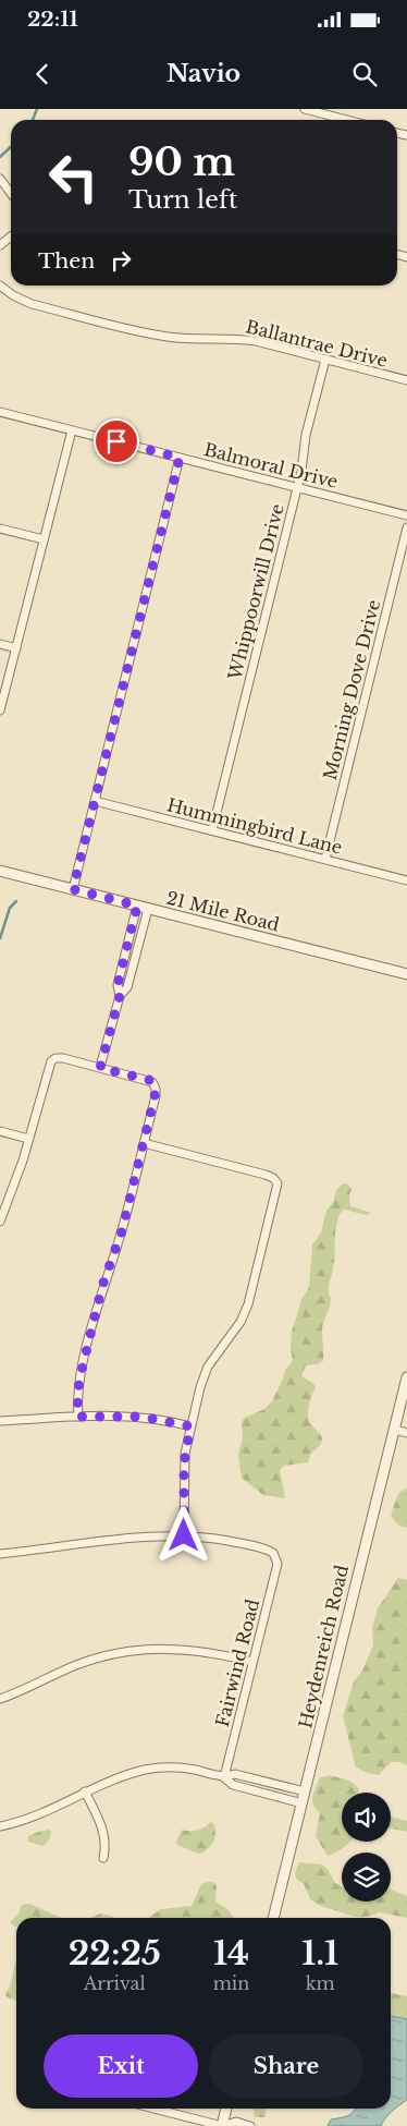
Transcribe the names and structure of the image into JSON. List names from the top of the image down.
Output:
{
  "streets": {
    "street": [
      "Ballantrae Drive",
      "Balmoral Drive",
      "Whippoorwill Drive",
      "Morning Dove Drive",
      "Hummingbird Lane",
      "21 Mile Road",
      "Heydenreich Road",
      "Fairwind Road"
    ]
  },
  "crossings": [
    ["Ballantrae Drive", "Whippoorwill Drive"],
    ["Balmoral Drive", "Whippoorwill Drive"],
    ["Whippoorwill Drive", "Hummingbird Lane"],
    ["Morning Dove Drive", "Hummingbird Lane"]
  ],
  "page": {
    "status": "22:11",
    "header": "Navio",
    "turn": ["90 m", "Turn left"],
    "then": "Then",
    "eta": [
      "22:25",
      "Arrival",
      "14",
      "min",
      "1.1",
      "km"
    ],
    "buttons": ["Exit", "Share"]
  }
}
